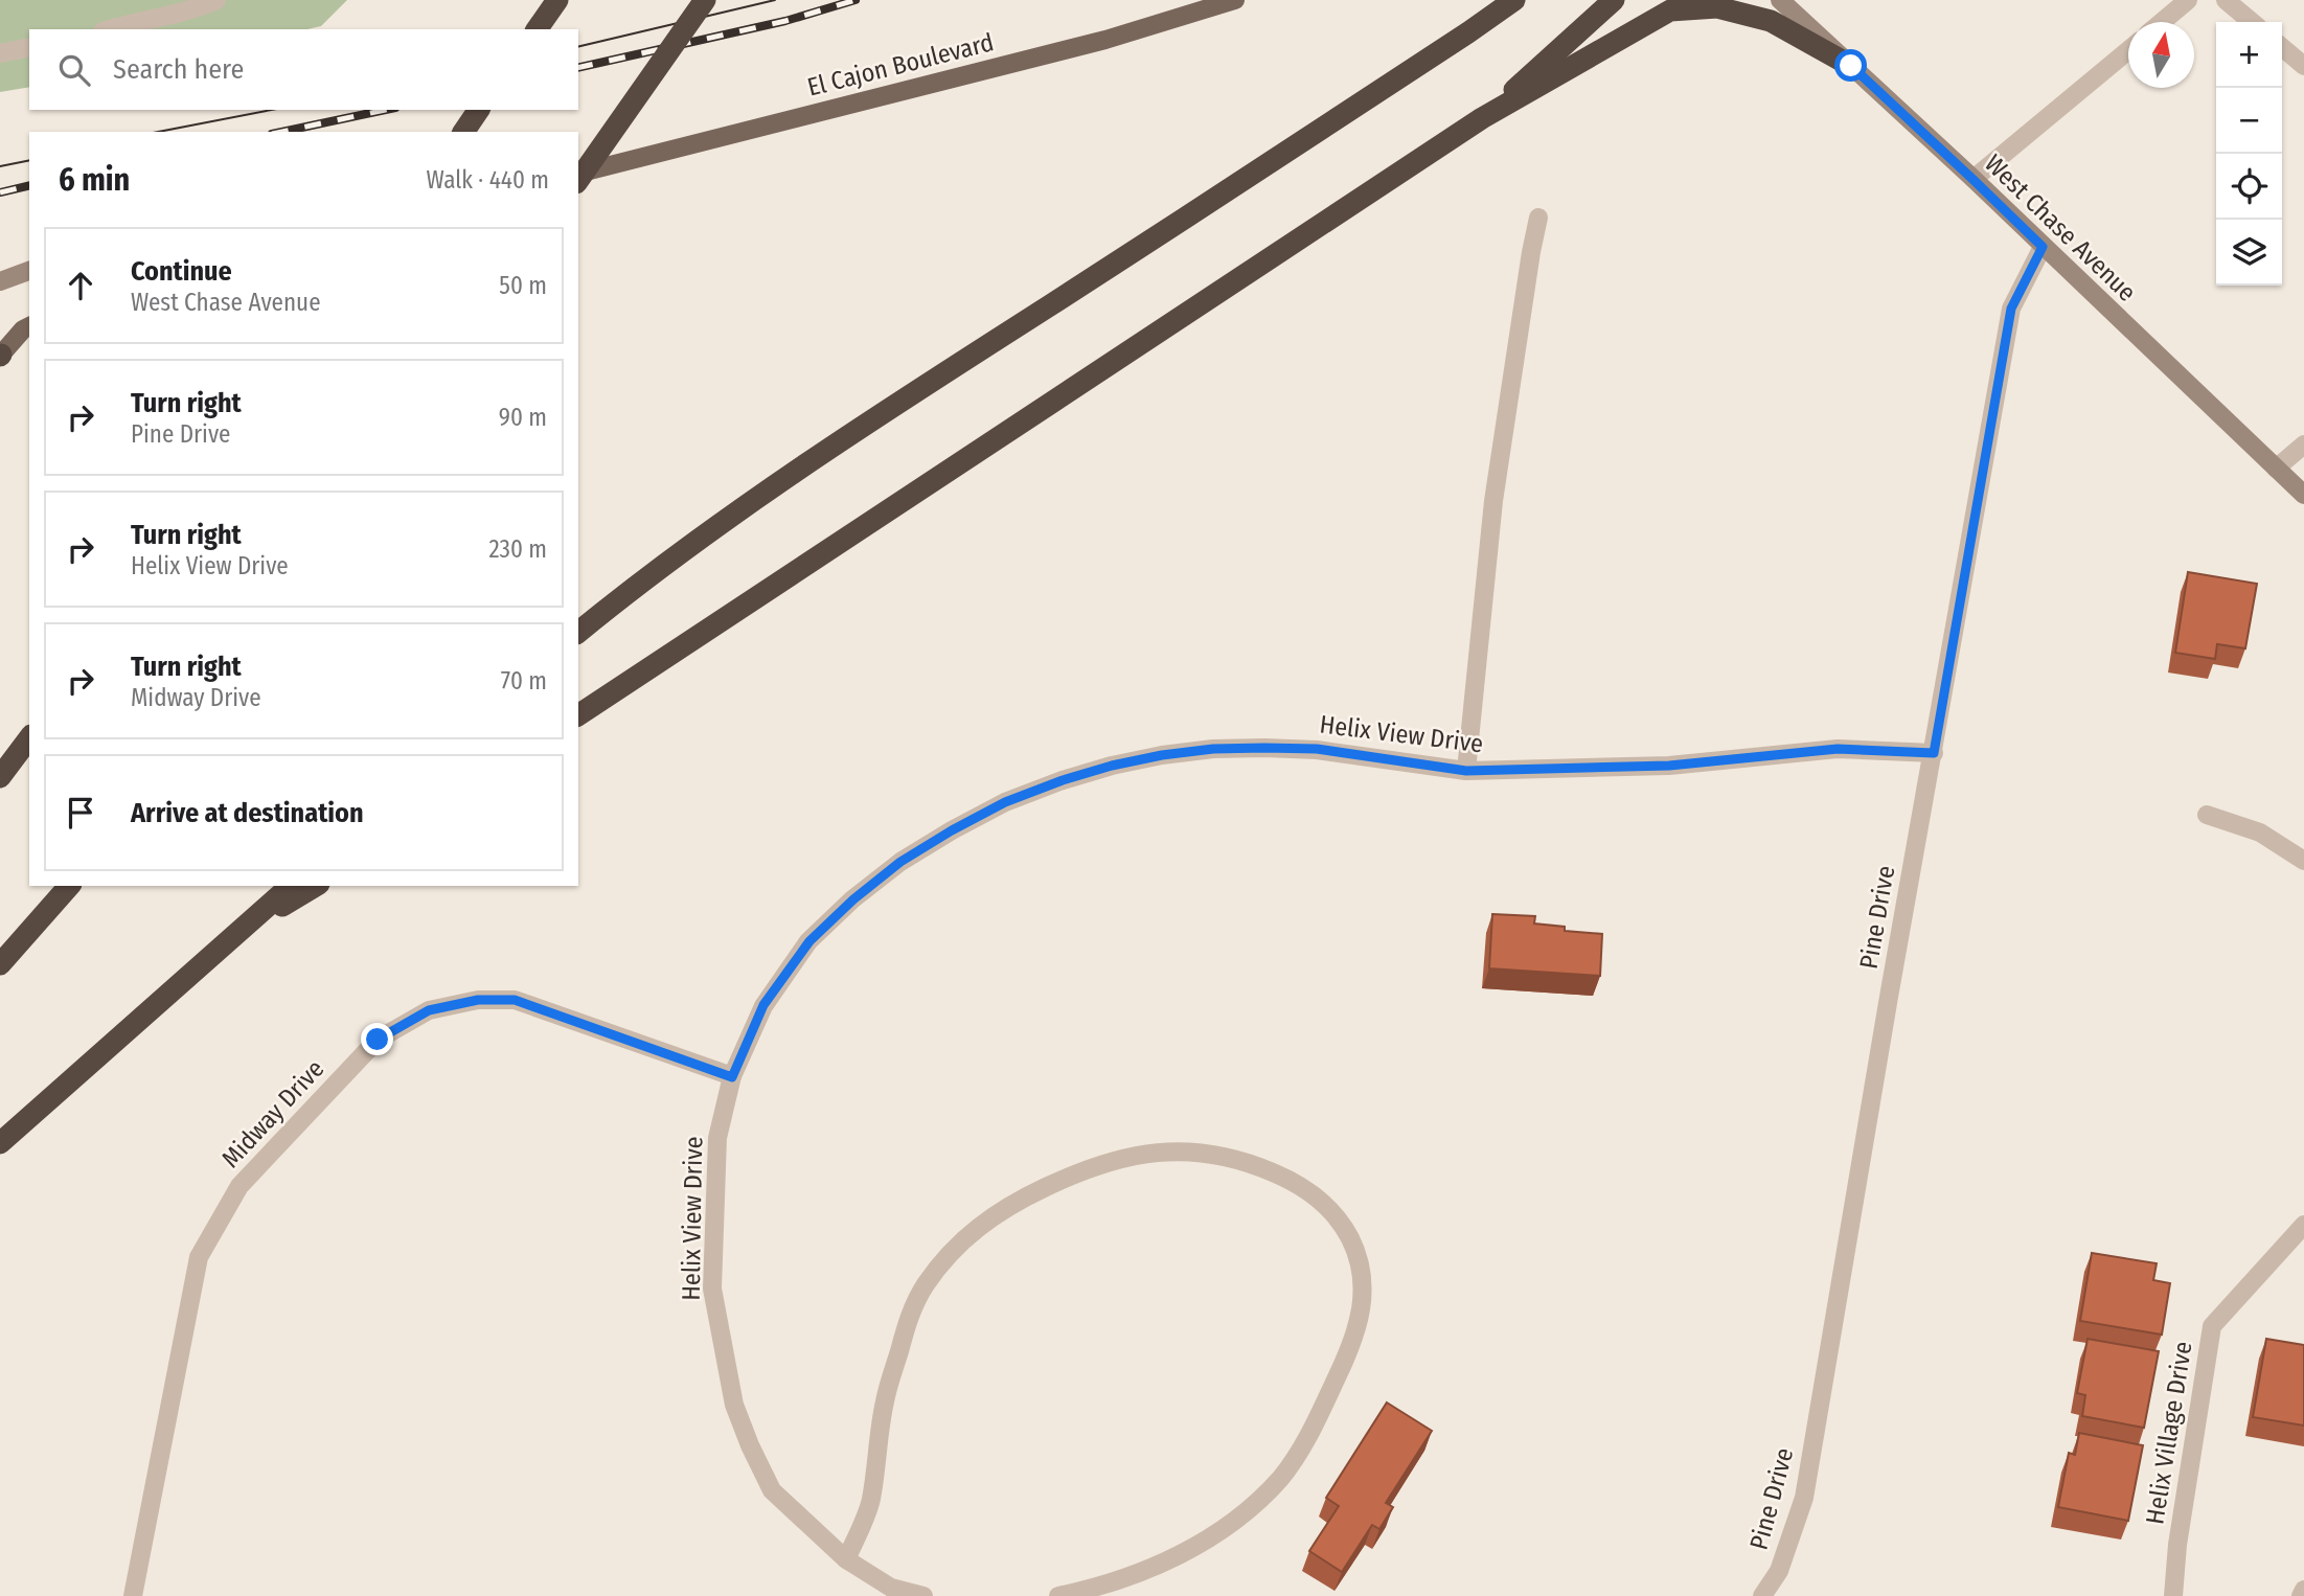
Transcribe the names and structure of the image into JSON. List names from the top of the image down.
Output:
{
  "streets": {
    "main road": ["El Cajon Boulevard", "West Chase Avenue"],
    "street": [
      "Helix View Drive",
      "Pine Drive",
      "Midway Drive",
      "Helix Village Drive"
    ]
  },
  "crossings": [
    ["West Chase Avenue", "Pine Drive"],
    ["Helix View Drive", "Pine Drive"],
    ["Helix View Drive", "Midway Drive"]
  ],
  "north": "top",
  "page": {
    "map_buttons": ["+", "−"],
    "search": "Search here",
    "heading": ["6 min", "Walk · 440 m"],
    "list": [
      ["Continue", "West Chase Avenue", "50 m"],
      ["Turn right", "Pine Drive", "90 m"],
      ["Turn right", "Helix View Drive", "230 m"],
      ["Turn right", "Midway Drive", "70 m"],
      "Arrive at destination"
    ]
  }
}
